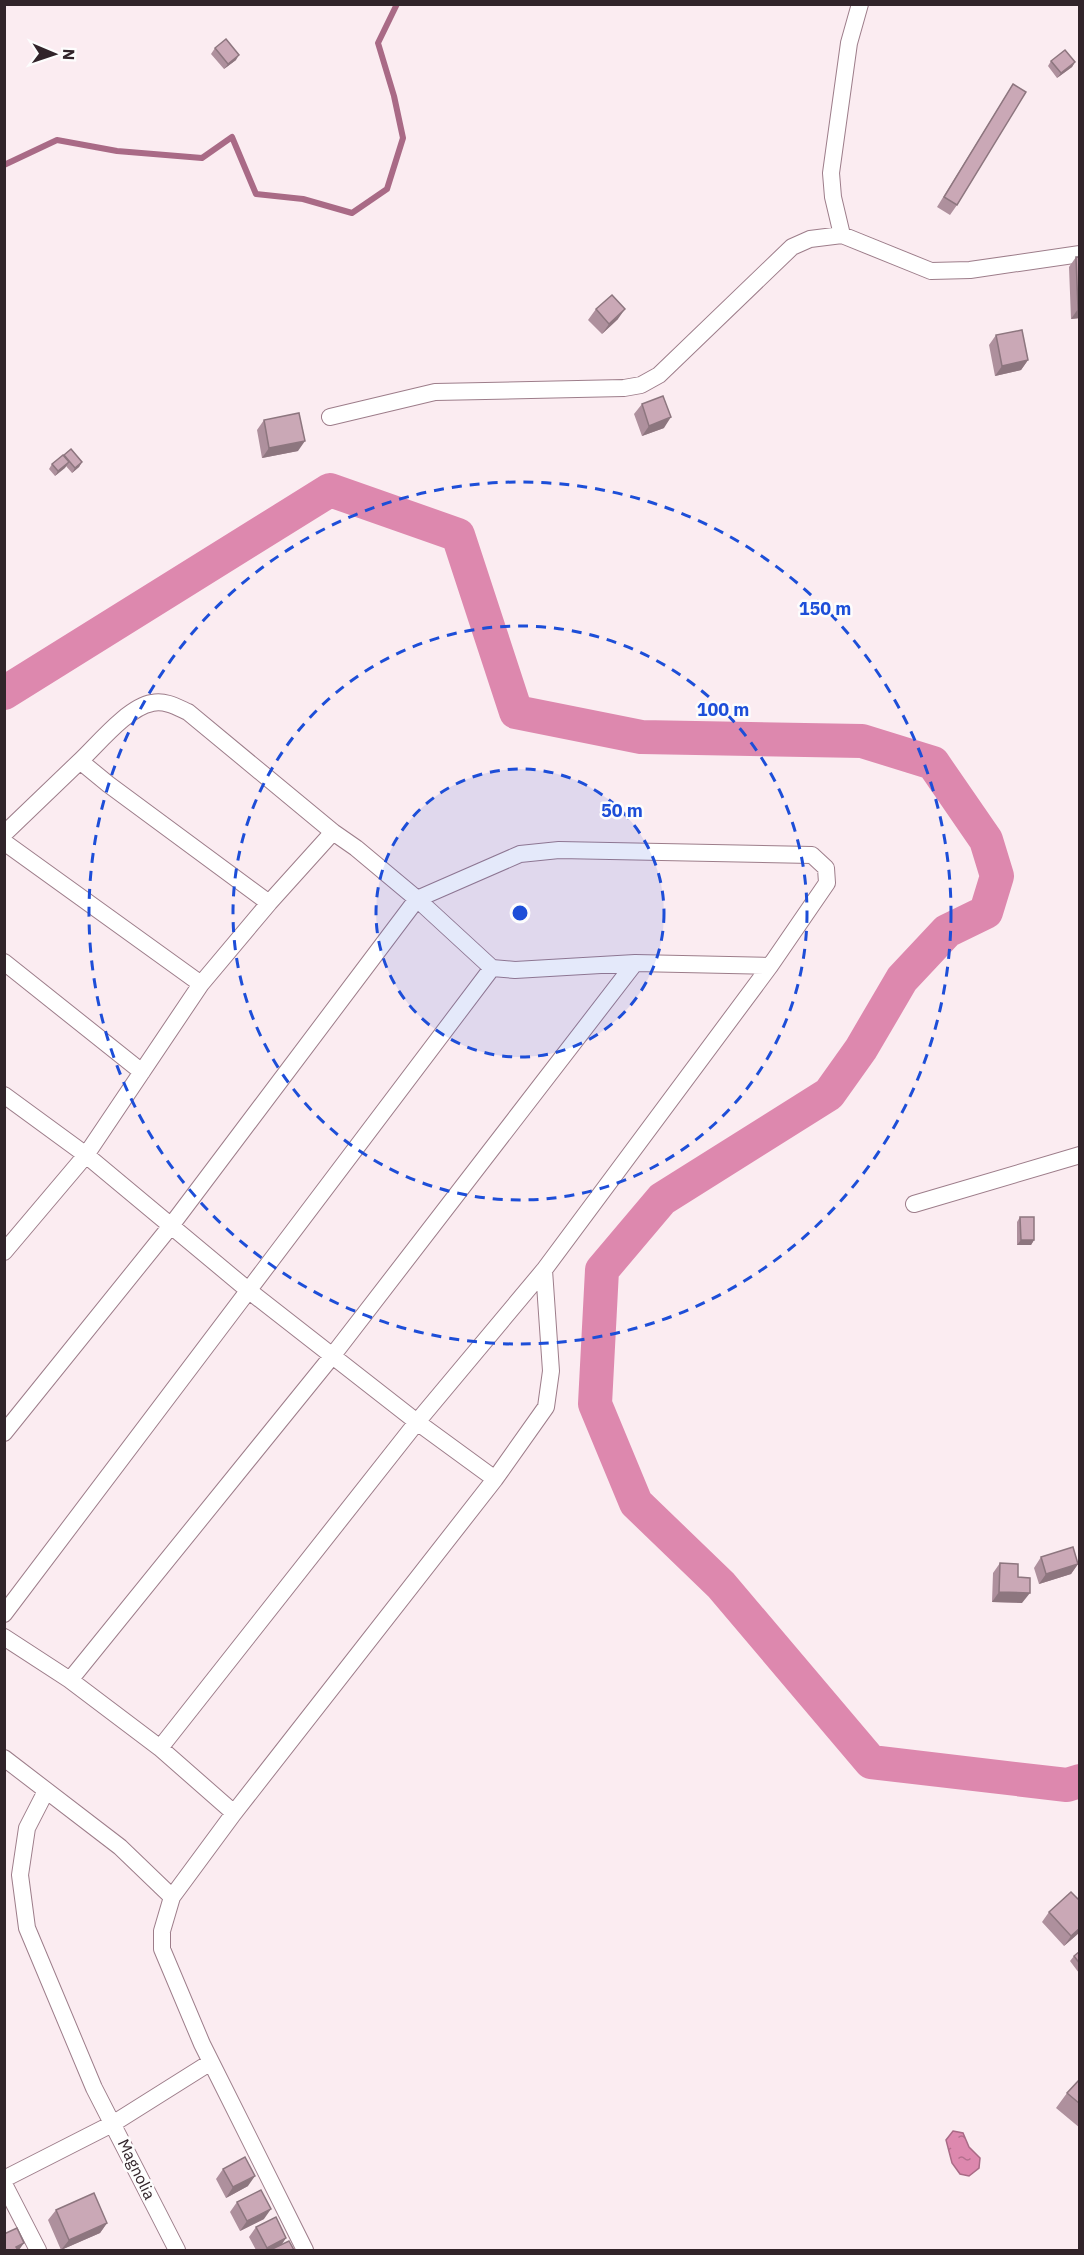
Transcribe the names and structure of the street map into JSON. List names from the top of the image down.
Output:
{
  "streets": {
    "street": ["Magnolia"]
  },
  "north": "right",
  "rings": ["150 m", "100 m", "50 m"]
}
